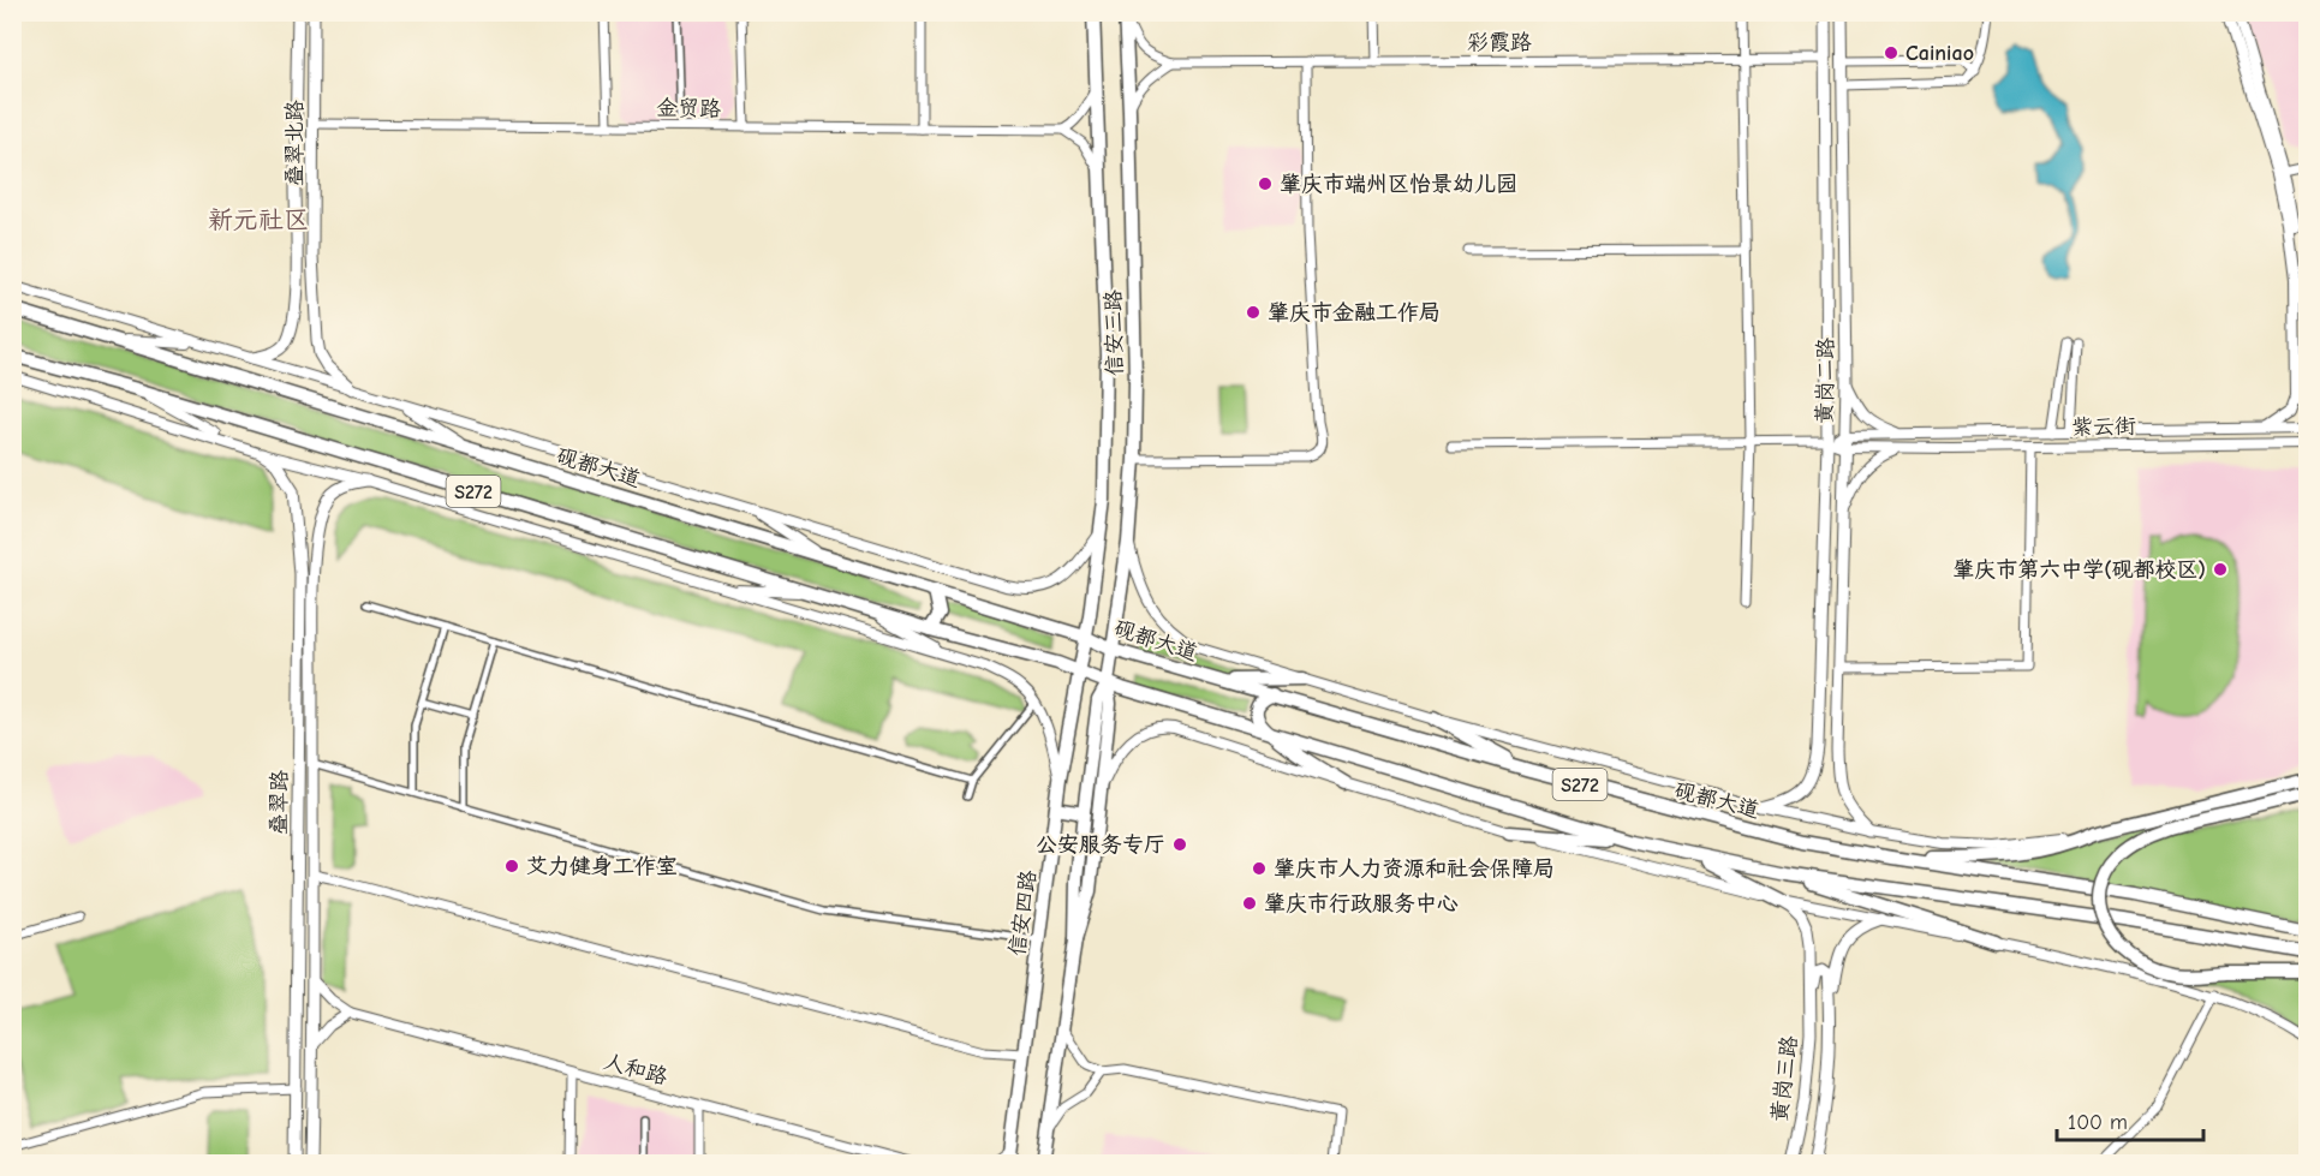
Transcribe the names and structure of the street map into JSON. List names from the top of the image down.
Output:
{
  "streets": {
    "main road": [
      "叠翠北路",
      "信安三路",
      "黄岗二路",
      "砚都大道",
      "S272",
      "叠翠路",
      "信安四路",
      "黄岗三路"
    ],
    "street": [
      "彩霞路",
      "金贸路",
      "紫云街",
      "人和路"
    ]
  },
  "crossings": [
    ["彩霞路", "黄岗二路"],
    ["金贸路", "叠翠北路"],
    ["叠翠北路", "砚都大道"],
    ["信安三路", "砚都大道"],
    ["信安三路", "S272"],
    ["信安三路", "信安四路"],
    ["黄岗二路", "紫云街"],
    ["S272", "信安四路"]
  ],
  "districts": ["新元社区"],
  "places": [
    "Cainiao",
    "肇庆市端州区怡景幼儿园",
    "肇庆市金融工作局",
    "肇庆市第六中学(砚都校区)",
    "公安服务专厅",
    "艾力健身工作室",
    "肇庆市人力资源和社会保障局",
    "肇庆市行政服务中心"
  ],
  "scale_bar": "100 m"
}
